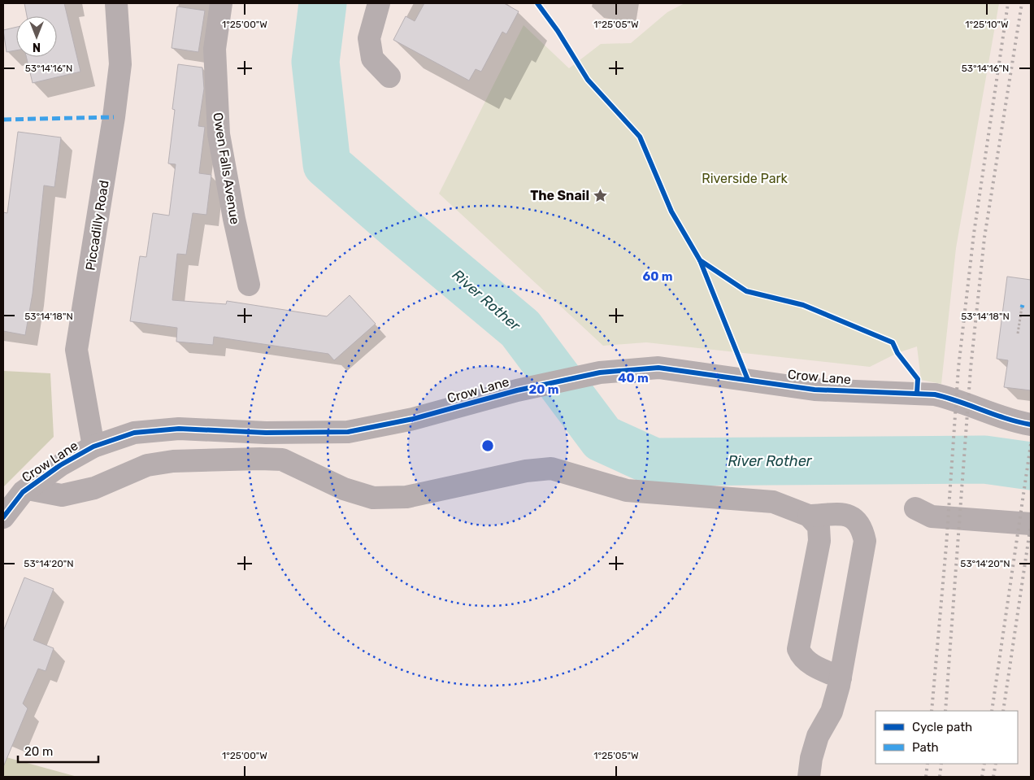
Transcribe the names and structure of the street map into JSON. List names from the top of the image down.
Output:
{
  "streets": {
    "street": ["Owen Falls Avenue", "Piccadilly Road", "Crow Lane"]
  },
  "crossings": [
    ["Piccadilly Road", "Crow Lane"]
  ],
  "water": ["River Rother"],
  "parks": ["Riverside Park"],
  "places": {
    "place": ["The Snail"]
  },
  "legend": ["Cycle path", "Path"],
  "scale_bar": "20 m",
  "north": "bottom",
  "coordinates": [
    "1°25'00\"W",
    "1°25'05\"W",
    "1°25'10\"W",
    "53°14'16\"N",
    "53°14'18\"N",
    "53°14'20\"N"
  ],
  "rings": ["60 m", "40 m", "20 m"]
}
